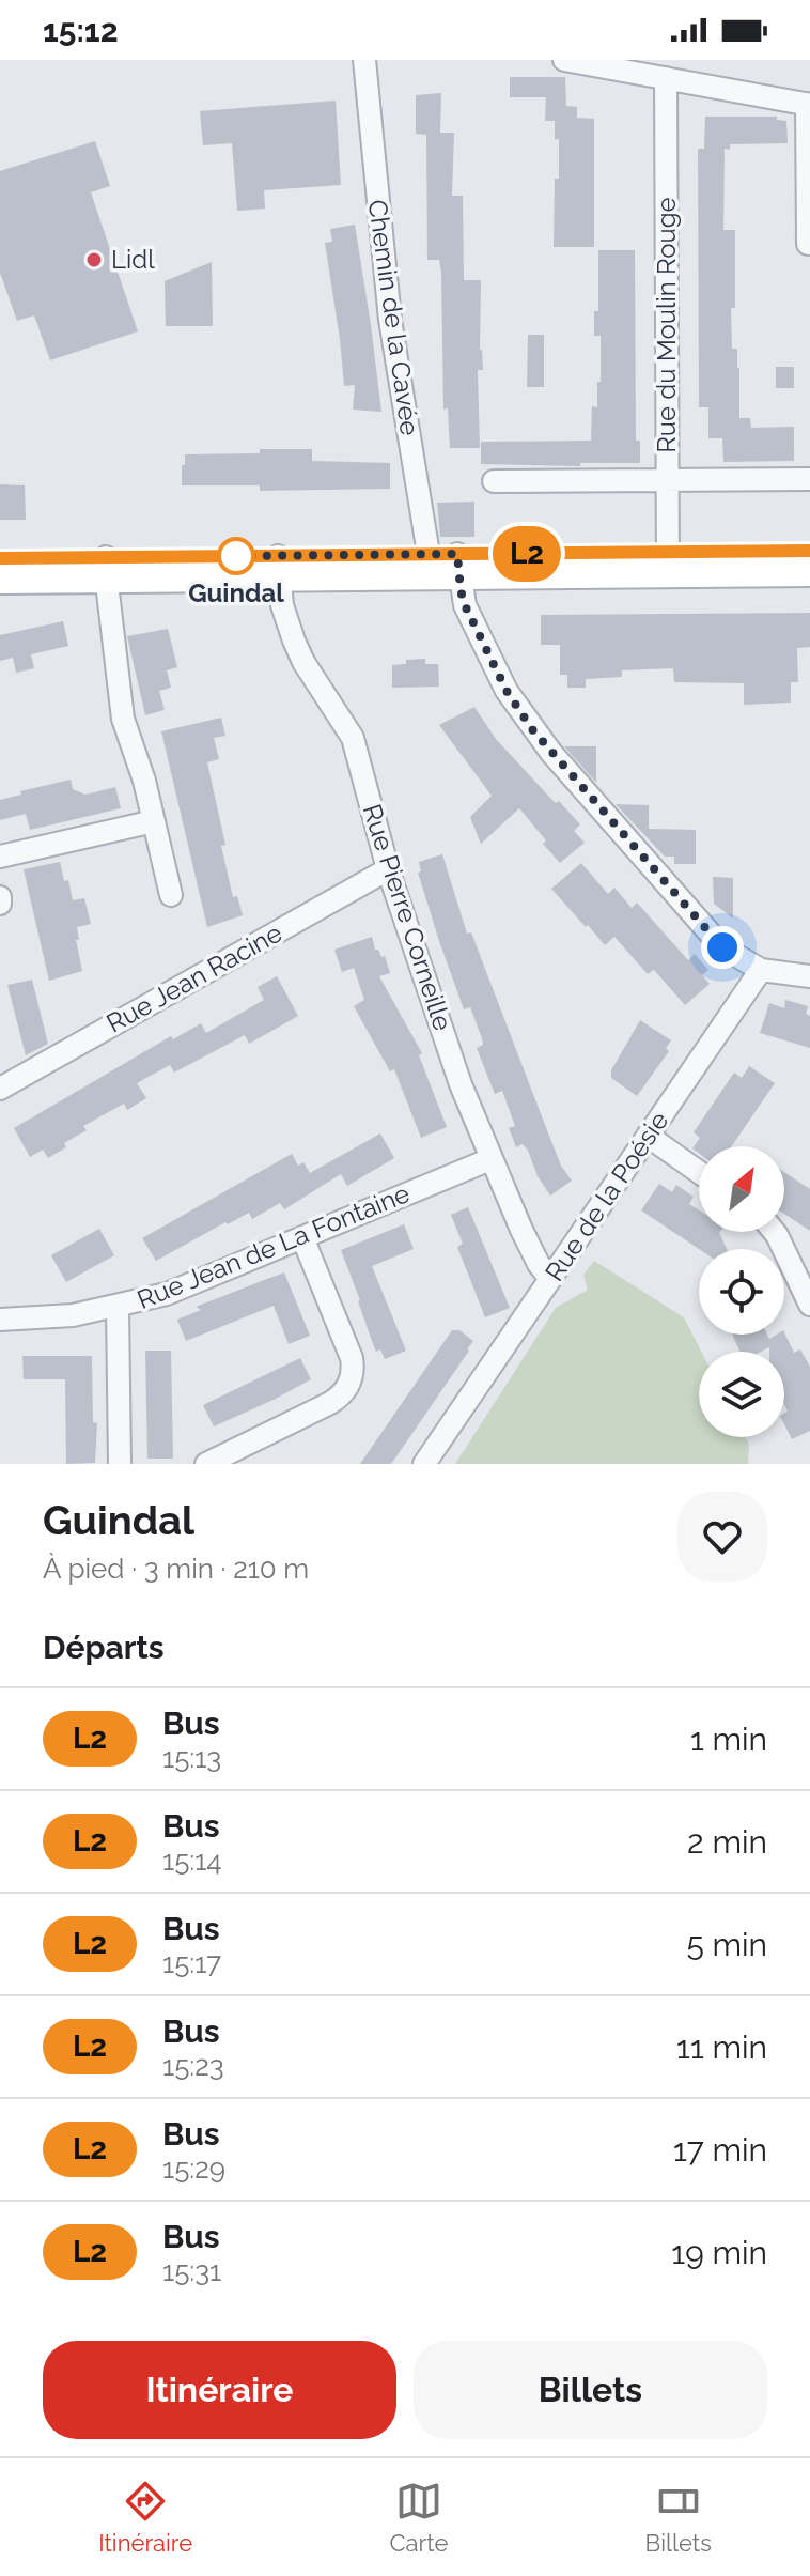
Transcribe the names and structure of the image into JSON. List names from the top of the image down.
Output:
{
  "streets": {
    "street": [
      "Chemin de la Cavée",
      "Rue du Moulin Rouge",
      "Rue Pierre Corneille",
      "Rue Jean Racine",
      "Rue de la Poésie",
      "Rue Jean de La Fontaine"
    ]
  },
  "crossings": [
    ["Chemin de la Cavée", "Rue de la Poésie"],
    ["Rue Pierre Corneille", "Rue Jean Racine"],
    ["Rue Pierre Corneille", "Rue de la Poésie"],
    ["Rue Pierre Corneille", "Rue Jean de La Fontaine"]
  ],
  "places": ["Lidl", "Guindal"],
  "lines": ["bus line L2"],
  "north": "top right",
  "page": {
    "status": "15:12",
    "on_map": "L2",
    "heading": [
      ["Guindal", "À pied · 3 min · 210 m"],
      "Départs"
    ],
    "list": [
      {
        "mark": "L2",
        "name": "Bus",
        "note": "15:13",
        "value": "1 min"
      },
      {
        "mark": "L2",
        "name": "Bus",
        "note": "15:14",
        "value": "2 min"
      },
      {
        "mark": "L2",
        "name": "Bus",
        "note": "15:17",
        "value": "5 min"
      },
      {
        "mark": "L2",
        "name": "Bus",
        "note": "15:23",
        "value": "11 min"
      },
      {
        "mark": "L2",
        "name": "Bus",
        "note": "15:29",
        "value": "17 min"
      },
      {
        "mark": "L2",
        "name": "Bus",
        "note": "15:31",
        "value": "19 min"
      }
    ],
    "buttons": ["Itinéraire", "Billets"],
    "tabs": ["Itinéraire", "Carte", "Billets"]
  }
}
